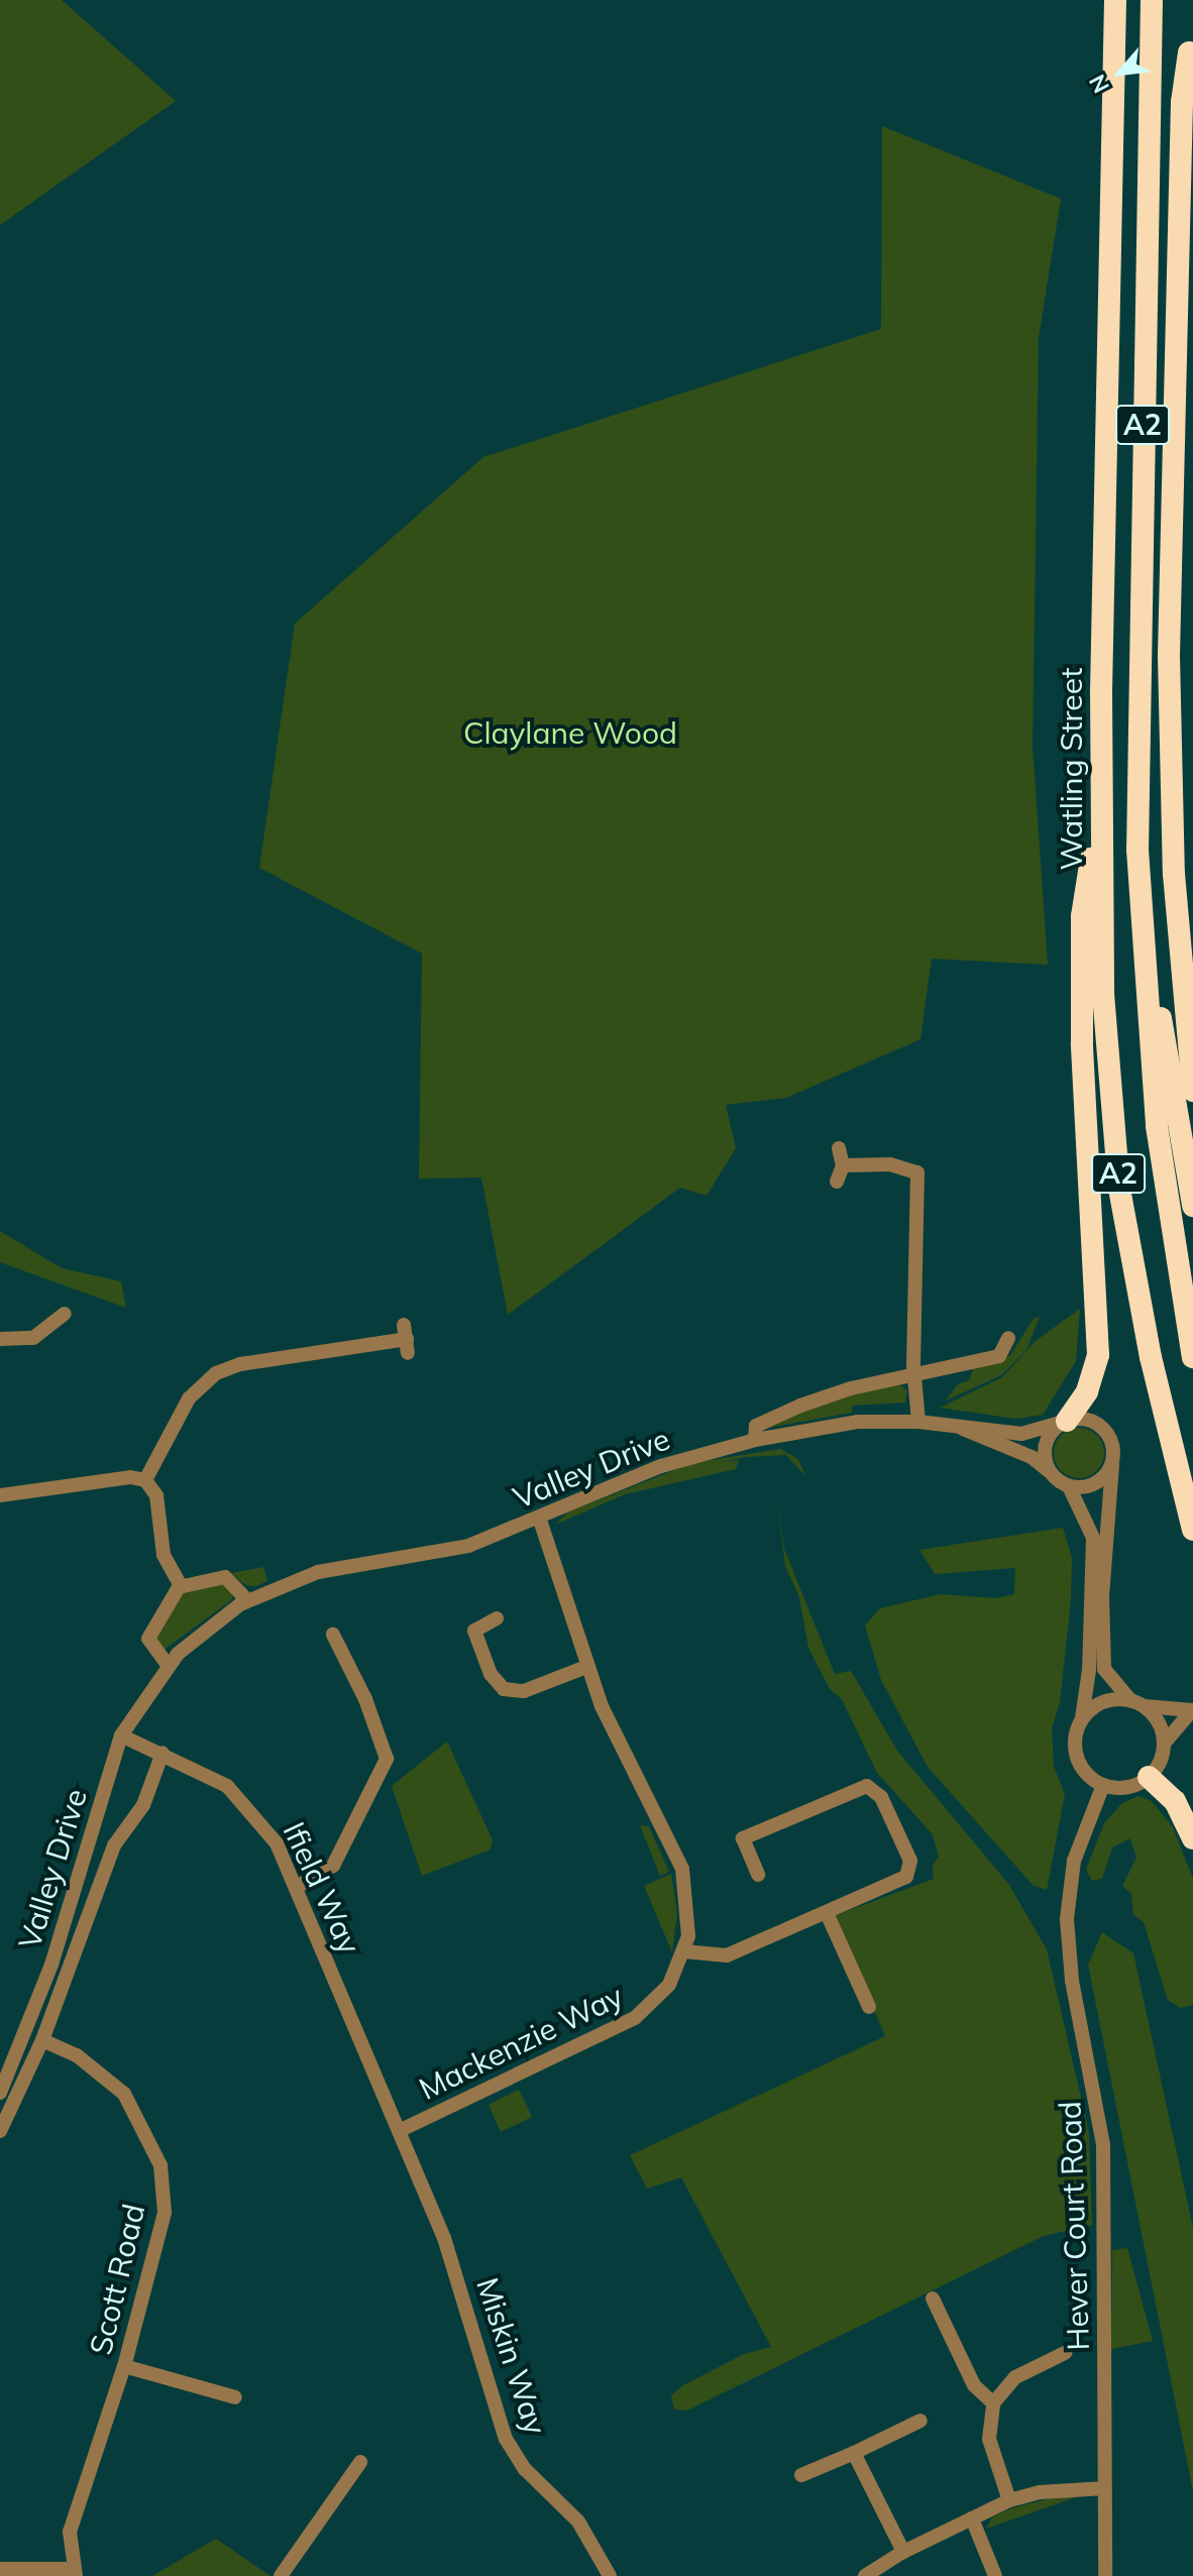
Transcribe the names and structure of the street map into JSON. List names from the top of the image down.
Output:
{
  "streets": {
    "highway": ["A2", "Watling Street"],
    "street": [
      "Valley Drive",
      "Ifield Way",
      "Mackenzie Way",
      "Hever Court Road",
      "Scott Road",
      "Miskin Way"
    ]
  },
  "crossings": [
    ["Valley Drive", "Ifield Way"],
    ["Valley Drive", "Mackenzie Way"],
    ["Ifield Way", "Mackenzie Way"],
    ["Ifield Way", "Miskin Way"],
    ["Mackenzie Way", "Miskin Way"]
  ],
  "parks": ["Claylane Wood"],
  "north": "bottom left"
}
